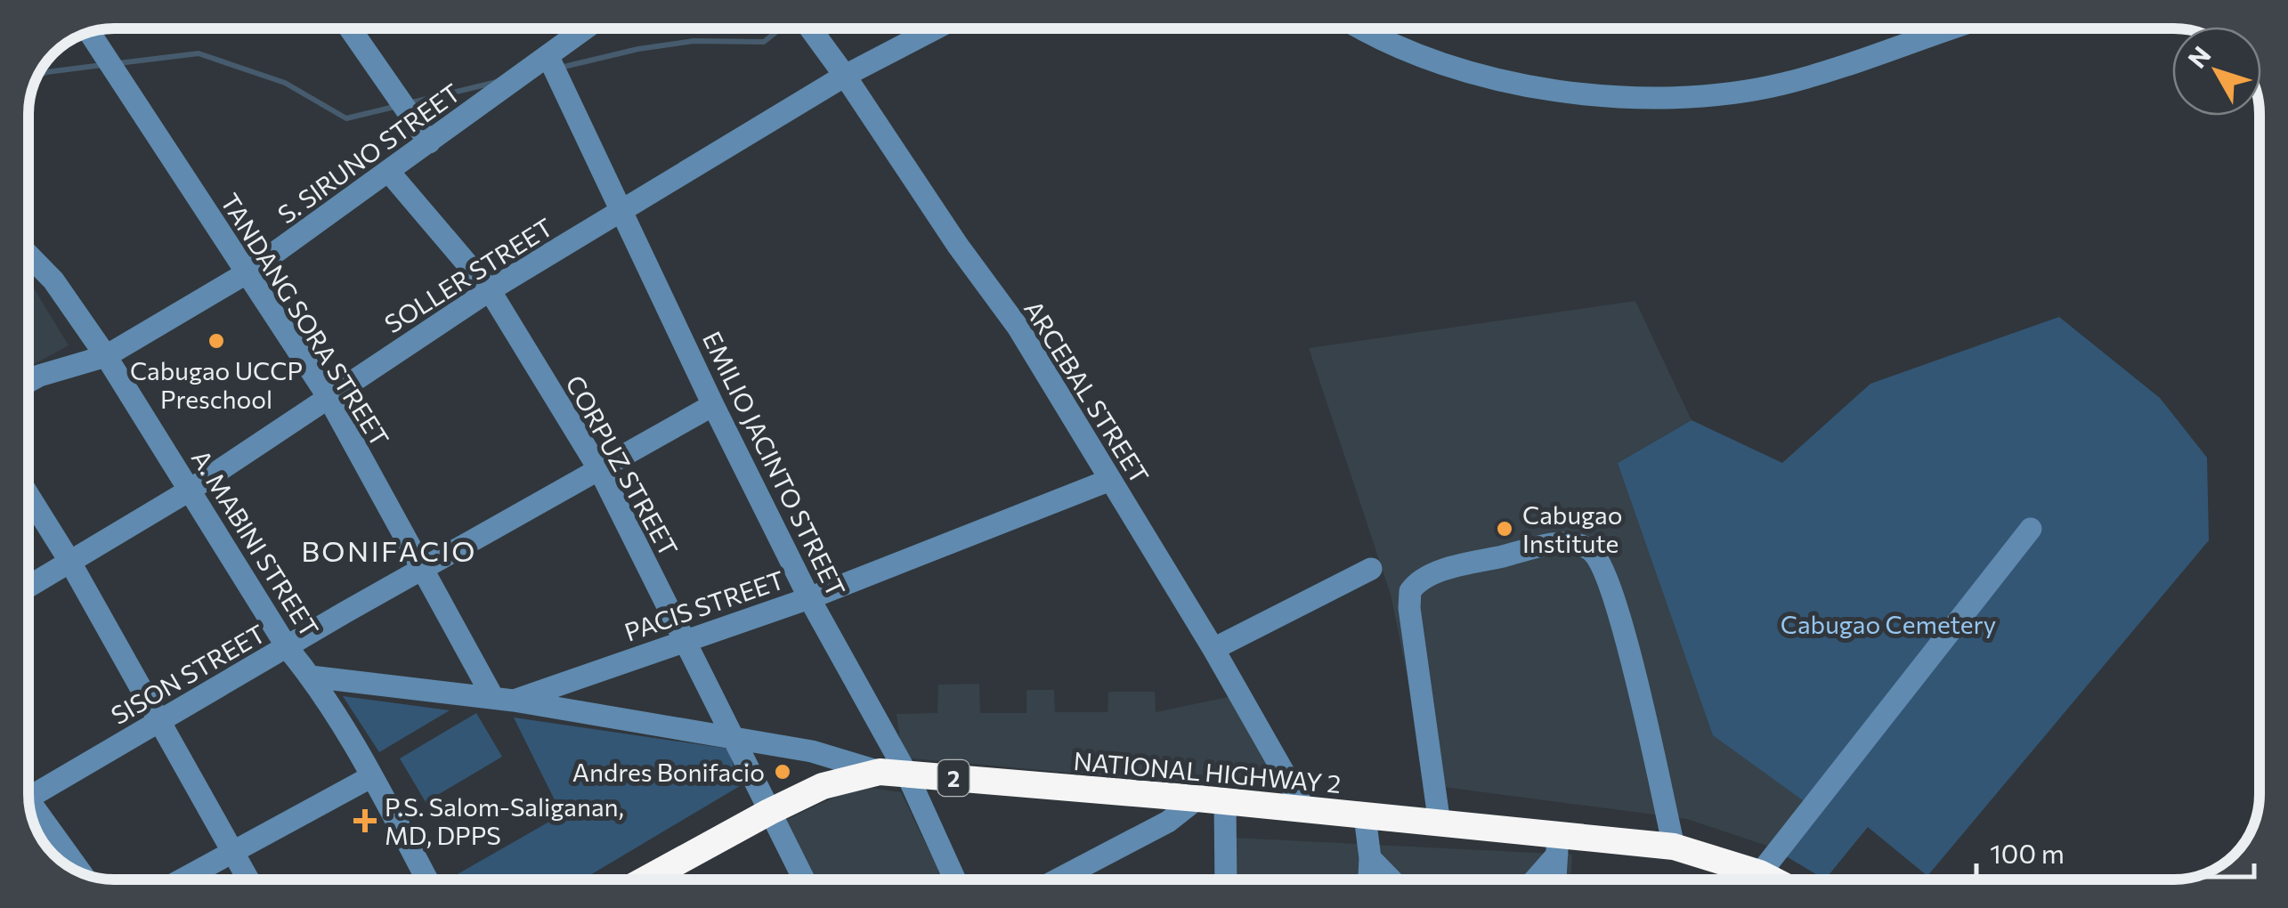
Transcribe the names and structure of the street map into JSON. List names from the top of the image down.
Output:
{
  "streets": {
    "highway": ["NATIONAL HIGHWAY 2", "2"],
    "street": [
      "S. SIRUNO STREET",
      "SOLLER STREET",
      "TANDANG SORA STREET",
      "ARCEBAL STREET",
      "EMILIO JACINTO STREET",
      "CORPUZ STREET",
      "A. MABINI STREET",
      "PACIS STREET",
      "SISON STREET"
    ]
  },
  "crossings": [
    ["S. SIRUNO STREET", "TANDANG SORA STREET"],
    ["S. SIRUNO STREET", "EMILIO JACINTO STREET"],
    ["S. SIRUNO STREET", "CORPUZ STREET"],
    ["S. SIRUNO STREET", "A. MABINI STREET"],
    ["SOLLER STREET", "TANDANG SORA STREET"],
    ["SOLLER STREET", "ARCEBAL STREET"],
    ["SOLLER STREET", "EMILIO JACINTO STREET"],
    ["SOLLER STREET", "CORPUZ STREET"],
    ["SOLLER STREET", "A. MABINI STREET"],
    ["TANDANG SORA STREET", "PACIS STREET"],
    ["TANDANG SORA STREET", "SISON STREET"],
    ["ARCEBAL STREET", "PACIS STREET"],
    ["ARCEBAL STREET", "NATIONAL HIGHWAY 2"],
    ["EMILIO JACINTO STREET", "PACIS STREET"],
    ["EMILIO JACINTO STREET", "SISON STREET"],
    ["EMILIO JACINTO STREET", "NATIONAL HIGHWAY 2"],
    ["CORPUZ STREET", "PACIS STREET"],
    ["CORPUZ STREET", "SISON STREET"],
    ["CORPUZ STREET", "NATIONAL HIGHWAY 2"],
    ["A. MABINI STREET", "SISON STREET"]
  ],
  "districts": ["BONIFACIO"],
  "parks": ["Cabugao Cemetery"],
  "places": {
    "other": ["Cabugao UCCP Preschool", "Cabugao Institute", "Andres Bonifacio"],
    "health": ["P.S. Salom-Saliganan, MD, DPPS"]
  },
  "scale_bar": "100 m",
  "north": "top left"
}
